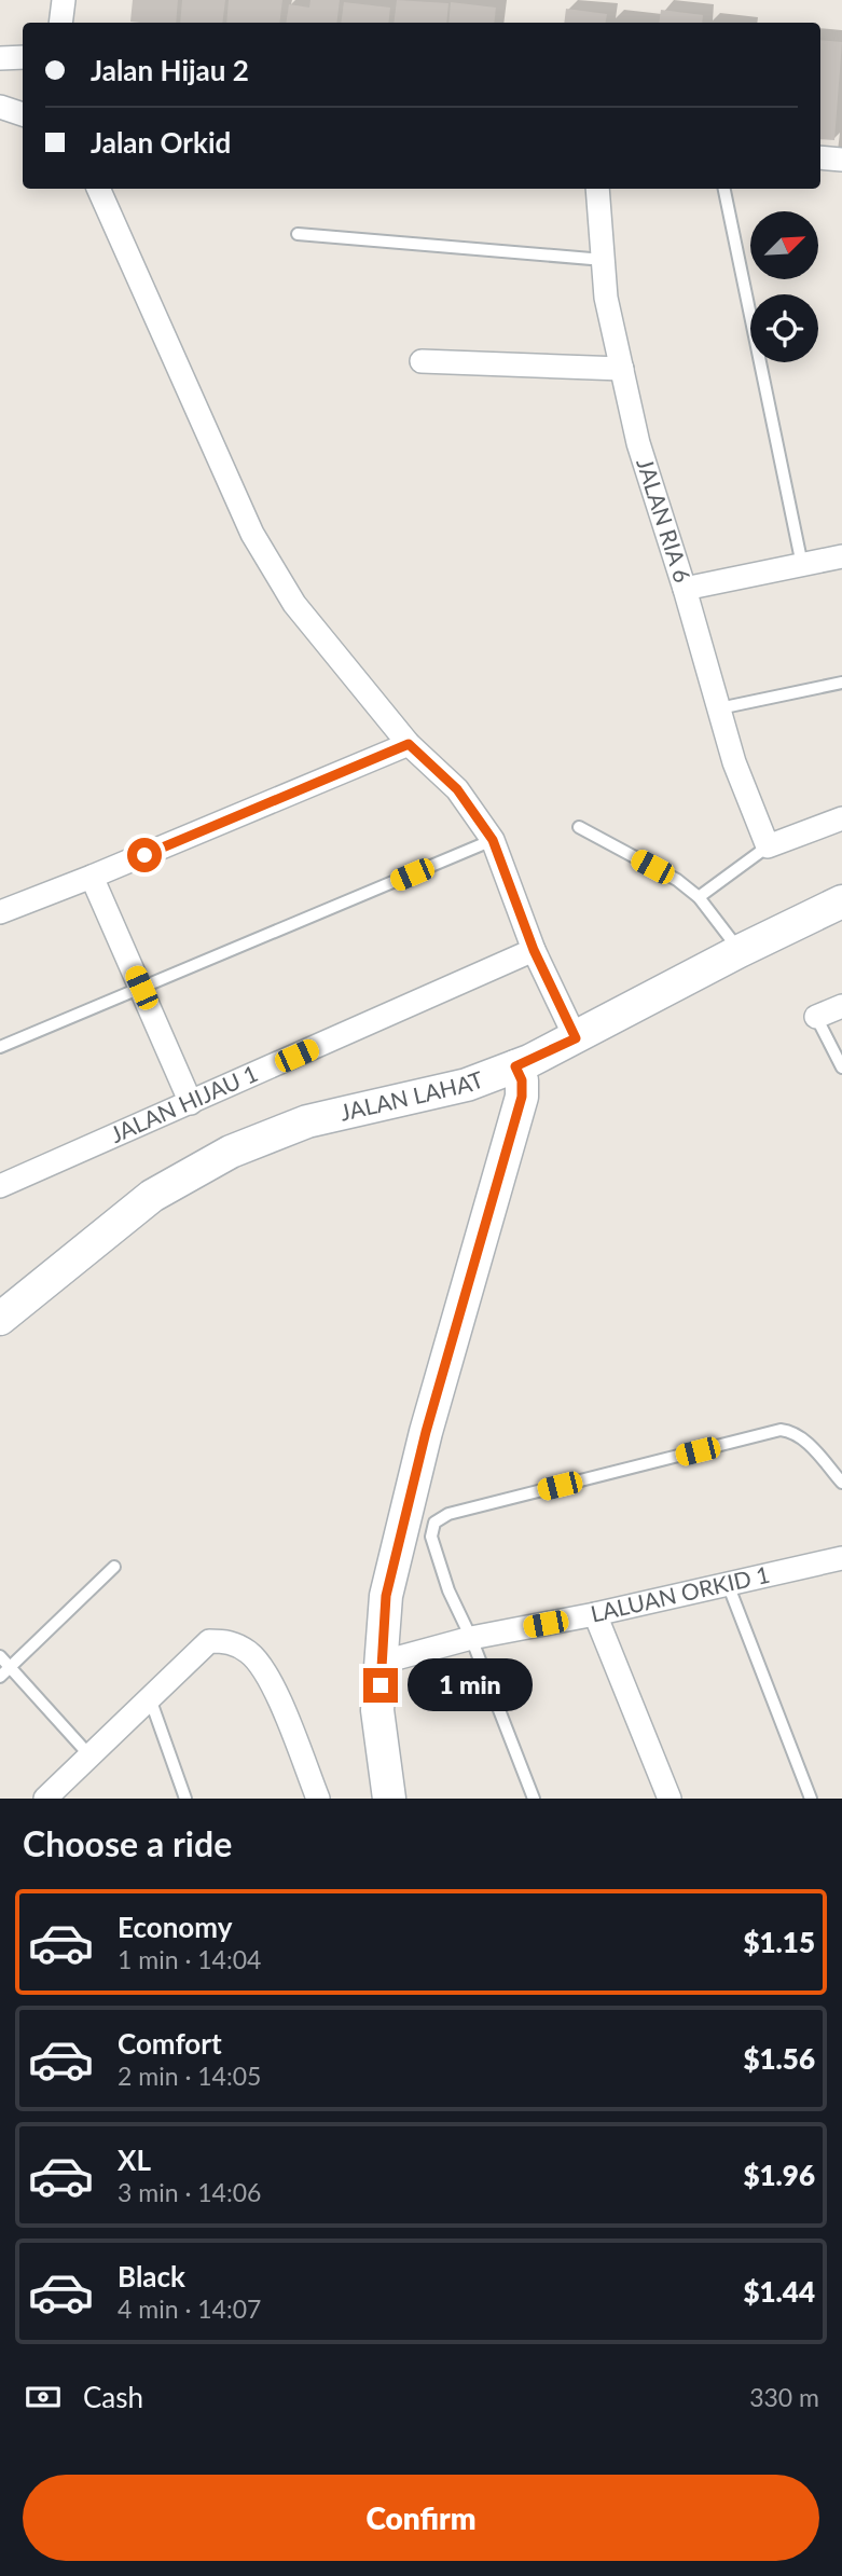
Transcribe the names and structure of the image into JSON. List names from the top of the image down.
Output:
{
  "streets": {
    "main road": ["JALAN LAHAT"],
    "street": ["JALAN RIA 6", "JALAN HIJAU 1", "LALUAN ORKID 1"]
  },
  "north": "top right",
  "page": {
    "banner": ["Jalan Hijau 2", "Jalan Orkid"],
    "bubble": "1 min",
    "heading": "Choose a ride",
    "list": [
      {
        "name": "Economy",
        "note": "1 min · 14:04",
        "value": "$1.15"
      },
      {
        "name": "Comfort",
        "note": "2 min · 14:05",
        "value": "$1.56"
      },
      {
        "name": "XL",
        "note": "3 min · 14:06",
        "value": "$1.96"
      },
      {
        "name": "Black",
        "note": "4 min · 14:07",
        "value": "$1.44"
      }
    ],
    "pay": ["Cash", "330 m"],
    "buttons": "Confirm"
  }
}
